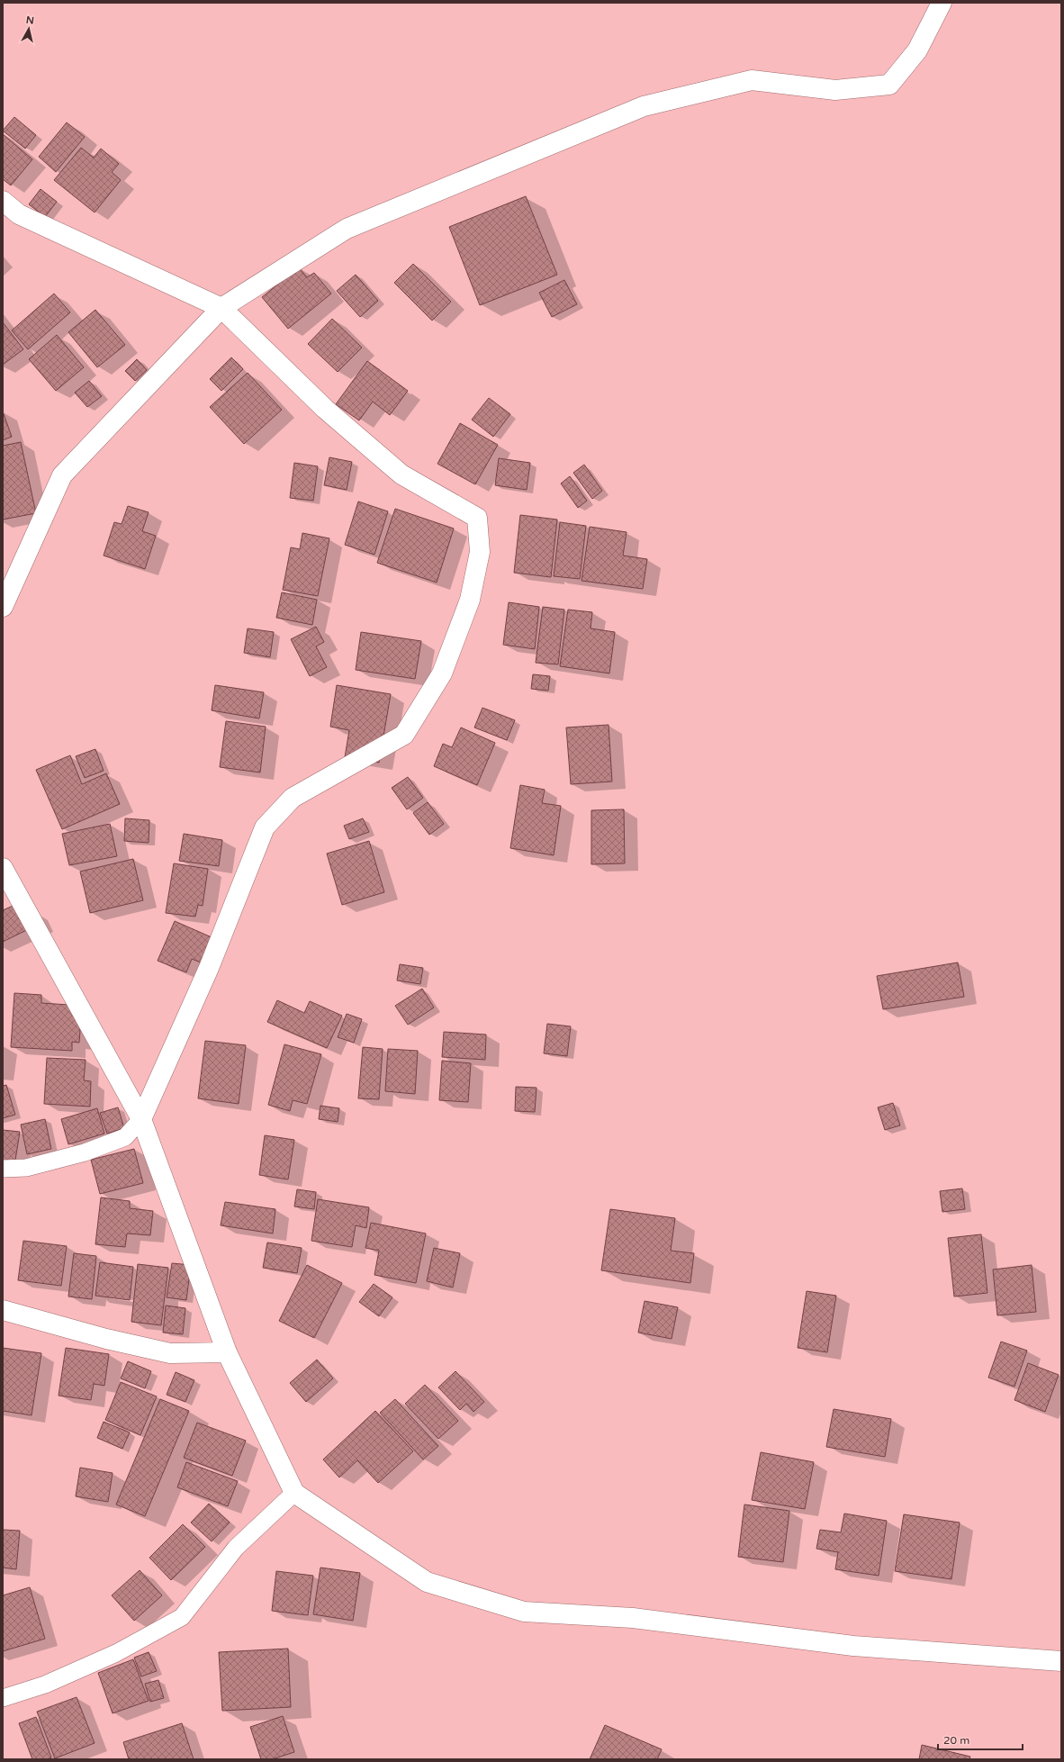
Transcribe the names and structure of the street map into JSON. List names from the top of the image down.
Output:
{
  "scale_bar": "20 m",
  "north": "top"
}
